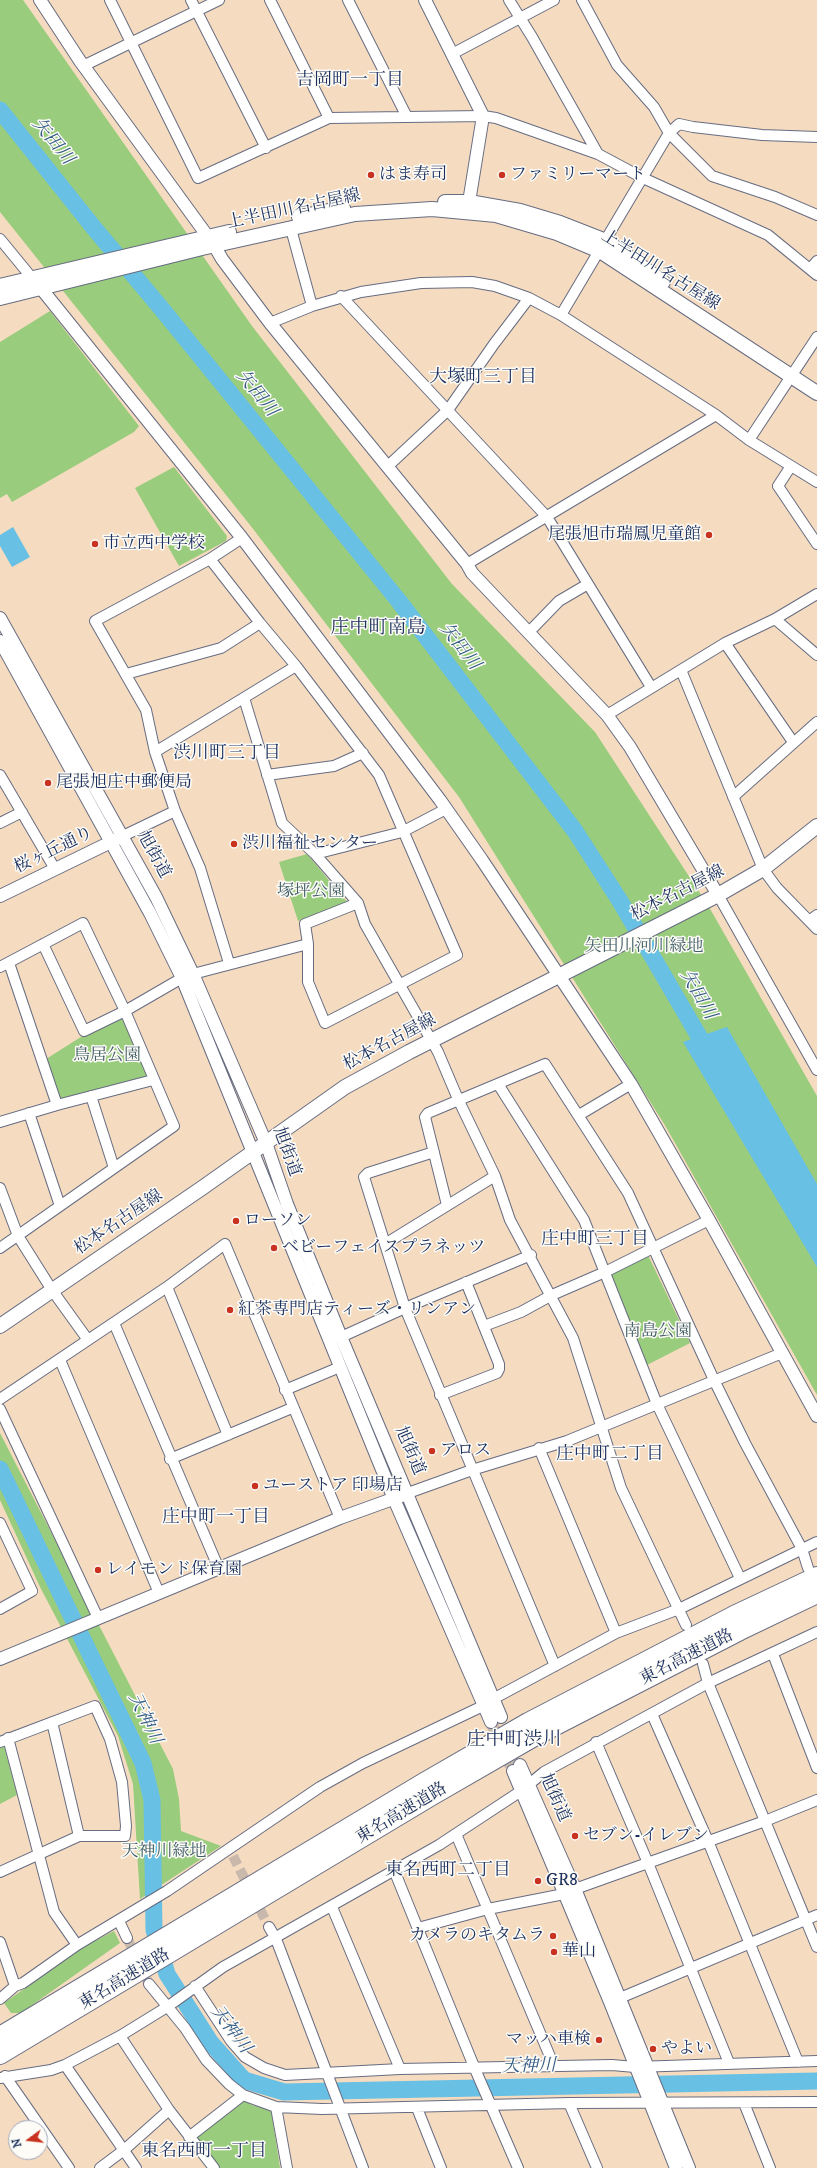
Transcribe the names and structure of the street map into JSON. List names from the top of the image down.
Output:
{
  "streets": {
    "highway": ["東名高速道路"],
    "main road": ["上半田川名古屋線", "松本名古屋線"],
    "street": ["桜ヶ丘通り", "旭街道"]
  },
  "crossings": [
    ["桜ヶ丘通り", "旭街道"],
    ["旭街道", "松本名古屋線"]
  ],
  "districts": [
    "吉岡町一丁目",
    "大塚町三丁目",
    "庄中町南島",
    "渋川町三丁目",
    "庄中町三丁目",
    "庄中町二丁目",
    "庄中町一丁目",
    "庄中町渋川",
    "東名西町二丁目",
    "東名西町一丁目"
  ],
  "water": ["矢田川", "天神川"],
  "parks": [
    "塚坪公園",
    "矢田川河川緑地",
    "鳥居公園",
    "南島公園",
    "天神川緑地"
  ],
  "places": [
    "はま寿司",
    "ファミリーマート",
    "尾張旭市瑞鳳児童館",
    "市立西中学校",
    "尾張旭庄中郵便局",
    "渋川福祉センター",
    "ローソン",
    "ベビーフェイスプラネッツ",
    "紅茶専門店ティーズ・リンアン",
    "アロス",
    "ユーストア 印場店",
    "レイモンド保育園",
    "セブン-イレブン",
    "GR8",
    "カメラのキタムラ",
    "華山",
    "マッハ車検",
    "やよい"
  ],
  "north": "left"
}
